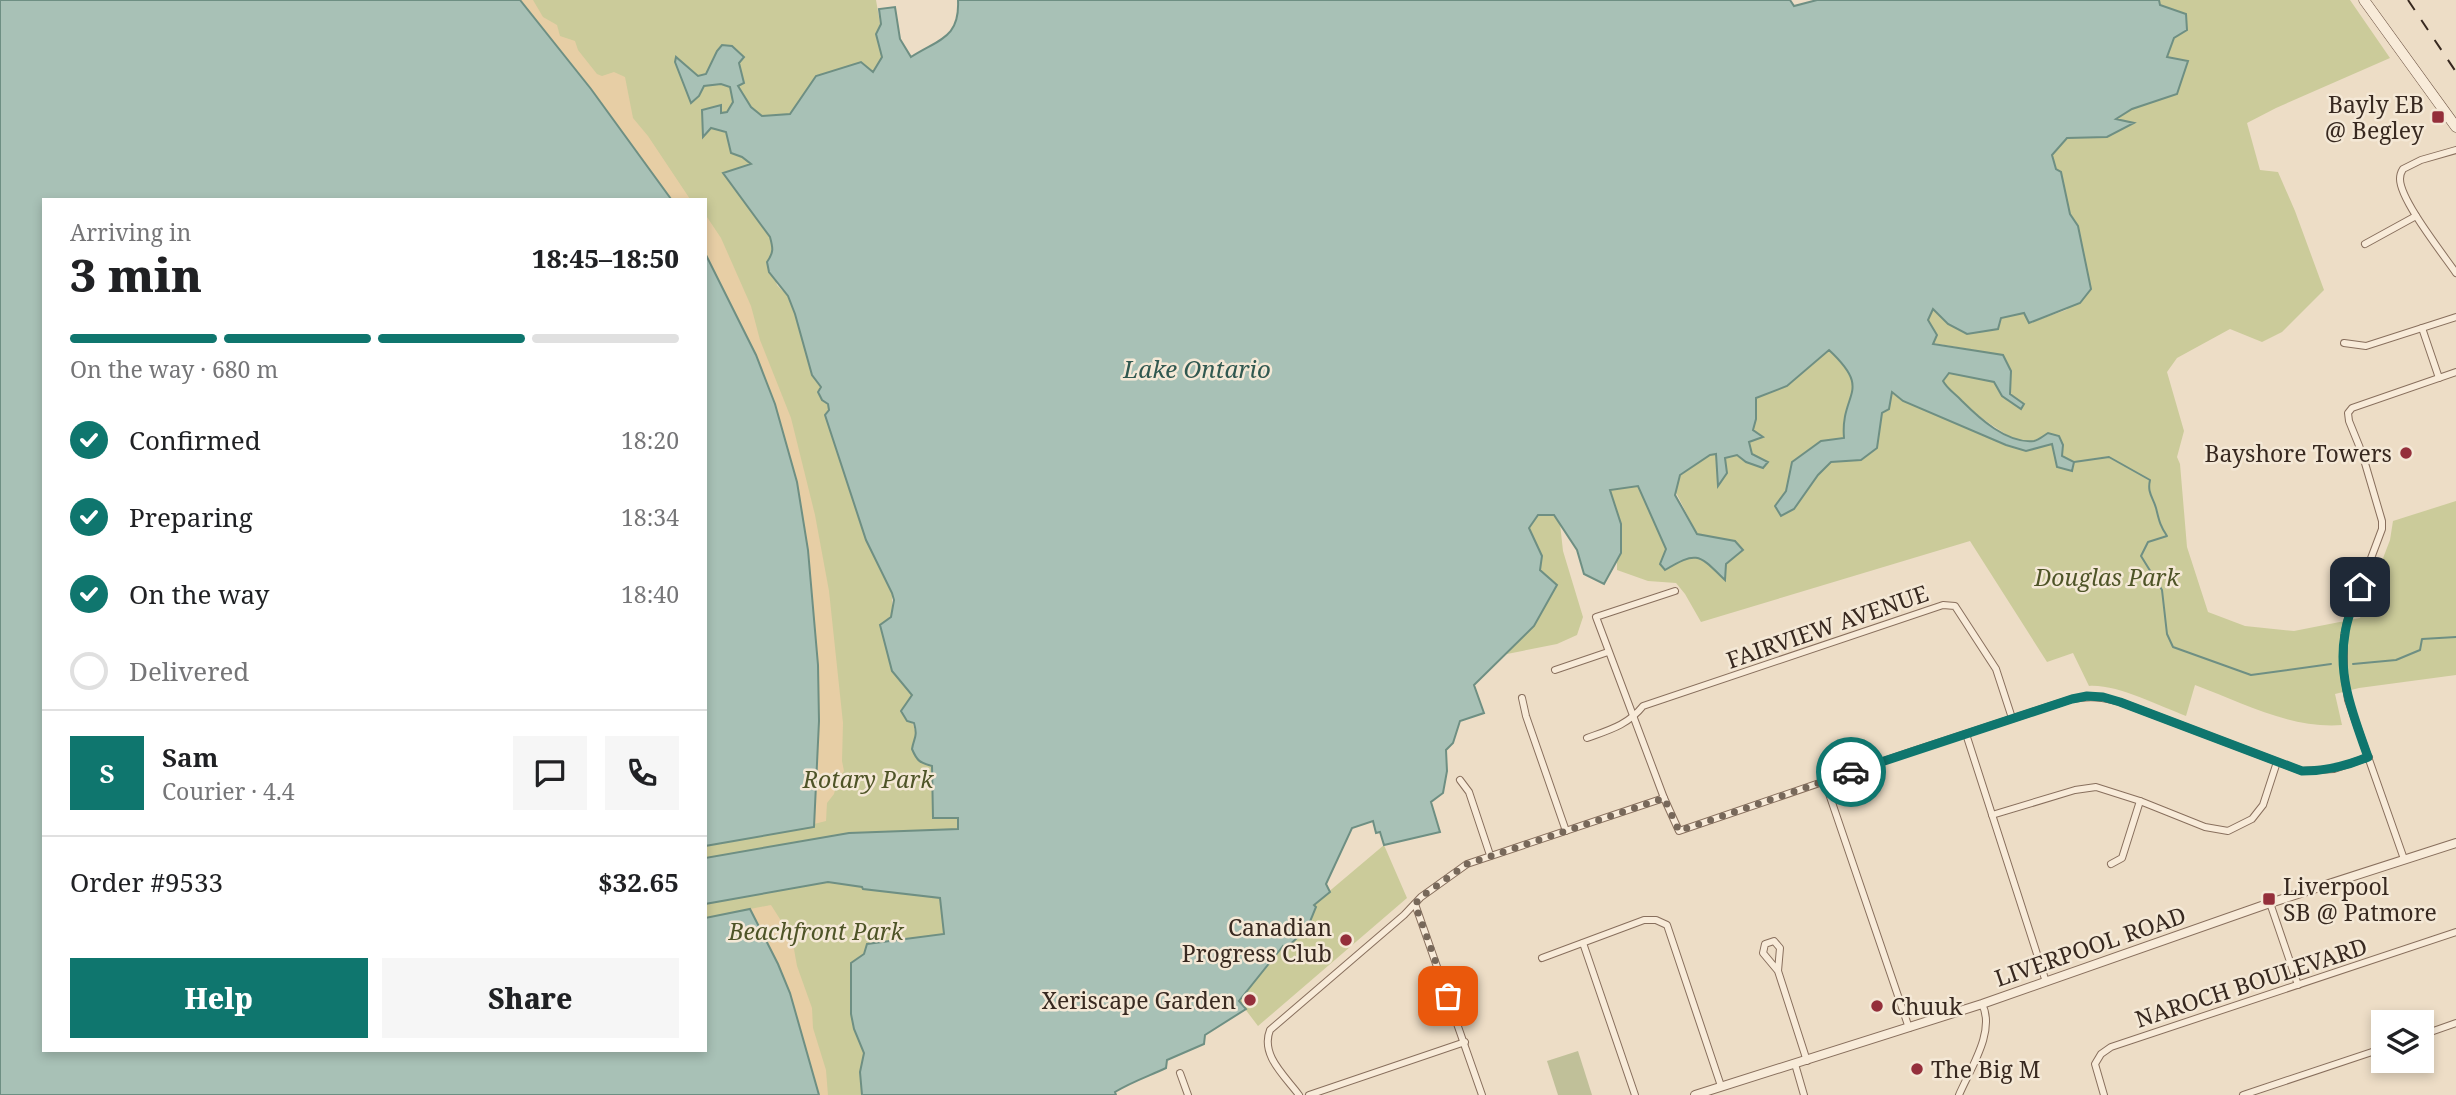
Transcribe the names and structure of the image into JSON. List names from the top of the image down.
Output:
{
  "streets": {
    "street": ["FAIRVIEW AVENUE", "LIVERPOOL ROAD", "NAROCH BOULEVARD"]
  },
  "water": ["Lake Ontario"],
  "parks": ["Douglas Park", "Rotary Park", "Beachfront Park"],
  "places": {
    "transit": ["Bayly EB @ Begley", "Liverpool SB @ Patmore"],
    "other": [
      "Bayshore Towers",
      "Canadian Progress Club",
      "Xeriscape Garden",
      "Chuuk",
      "The Big M"
    ]
  },
  "page": {
    "heading": ["3 min", "Arriving in", "18:45–18:50"],
    "panel": [
      "Sam",
      "Courier · 4.4",
      "Order #9533",
      "$32.65"
    ],
    "bar": "On the way · 680 m",
    "list": [
      ["Confirmed", "18:20"],
      ["Preparing", "18:34"],
      ["On the way", "18:40"],
      "Delivered"
    ],
    "round": "S",
    "buttons": ["Help", "Share"]
  }
}
